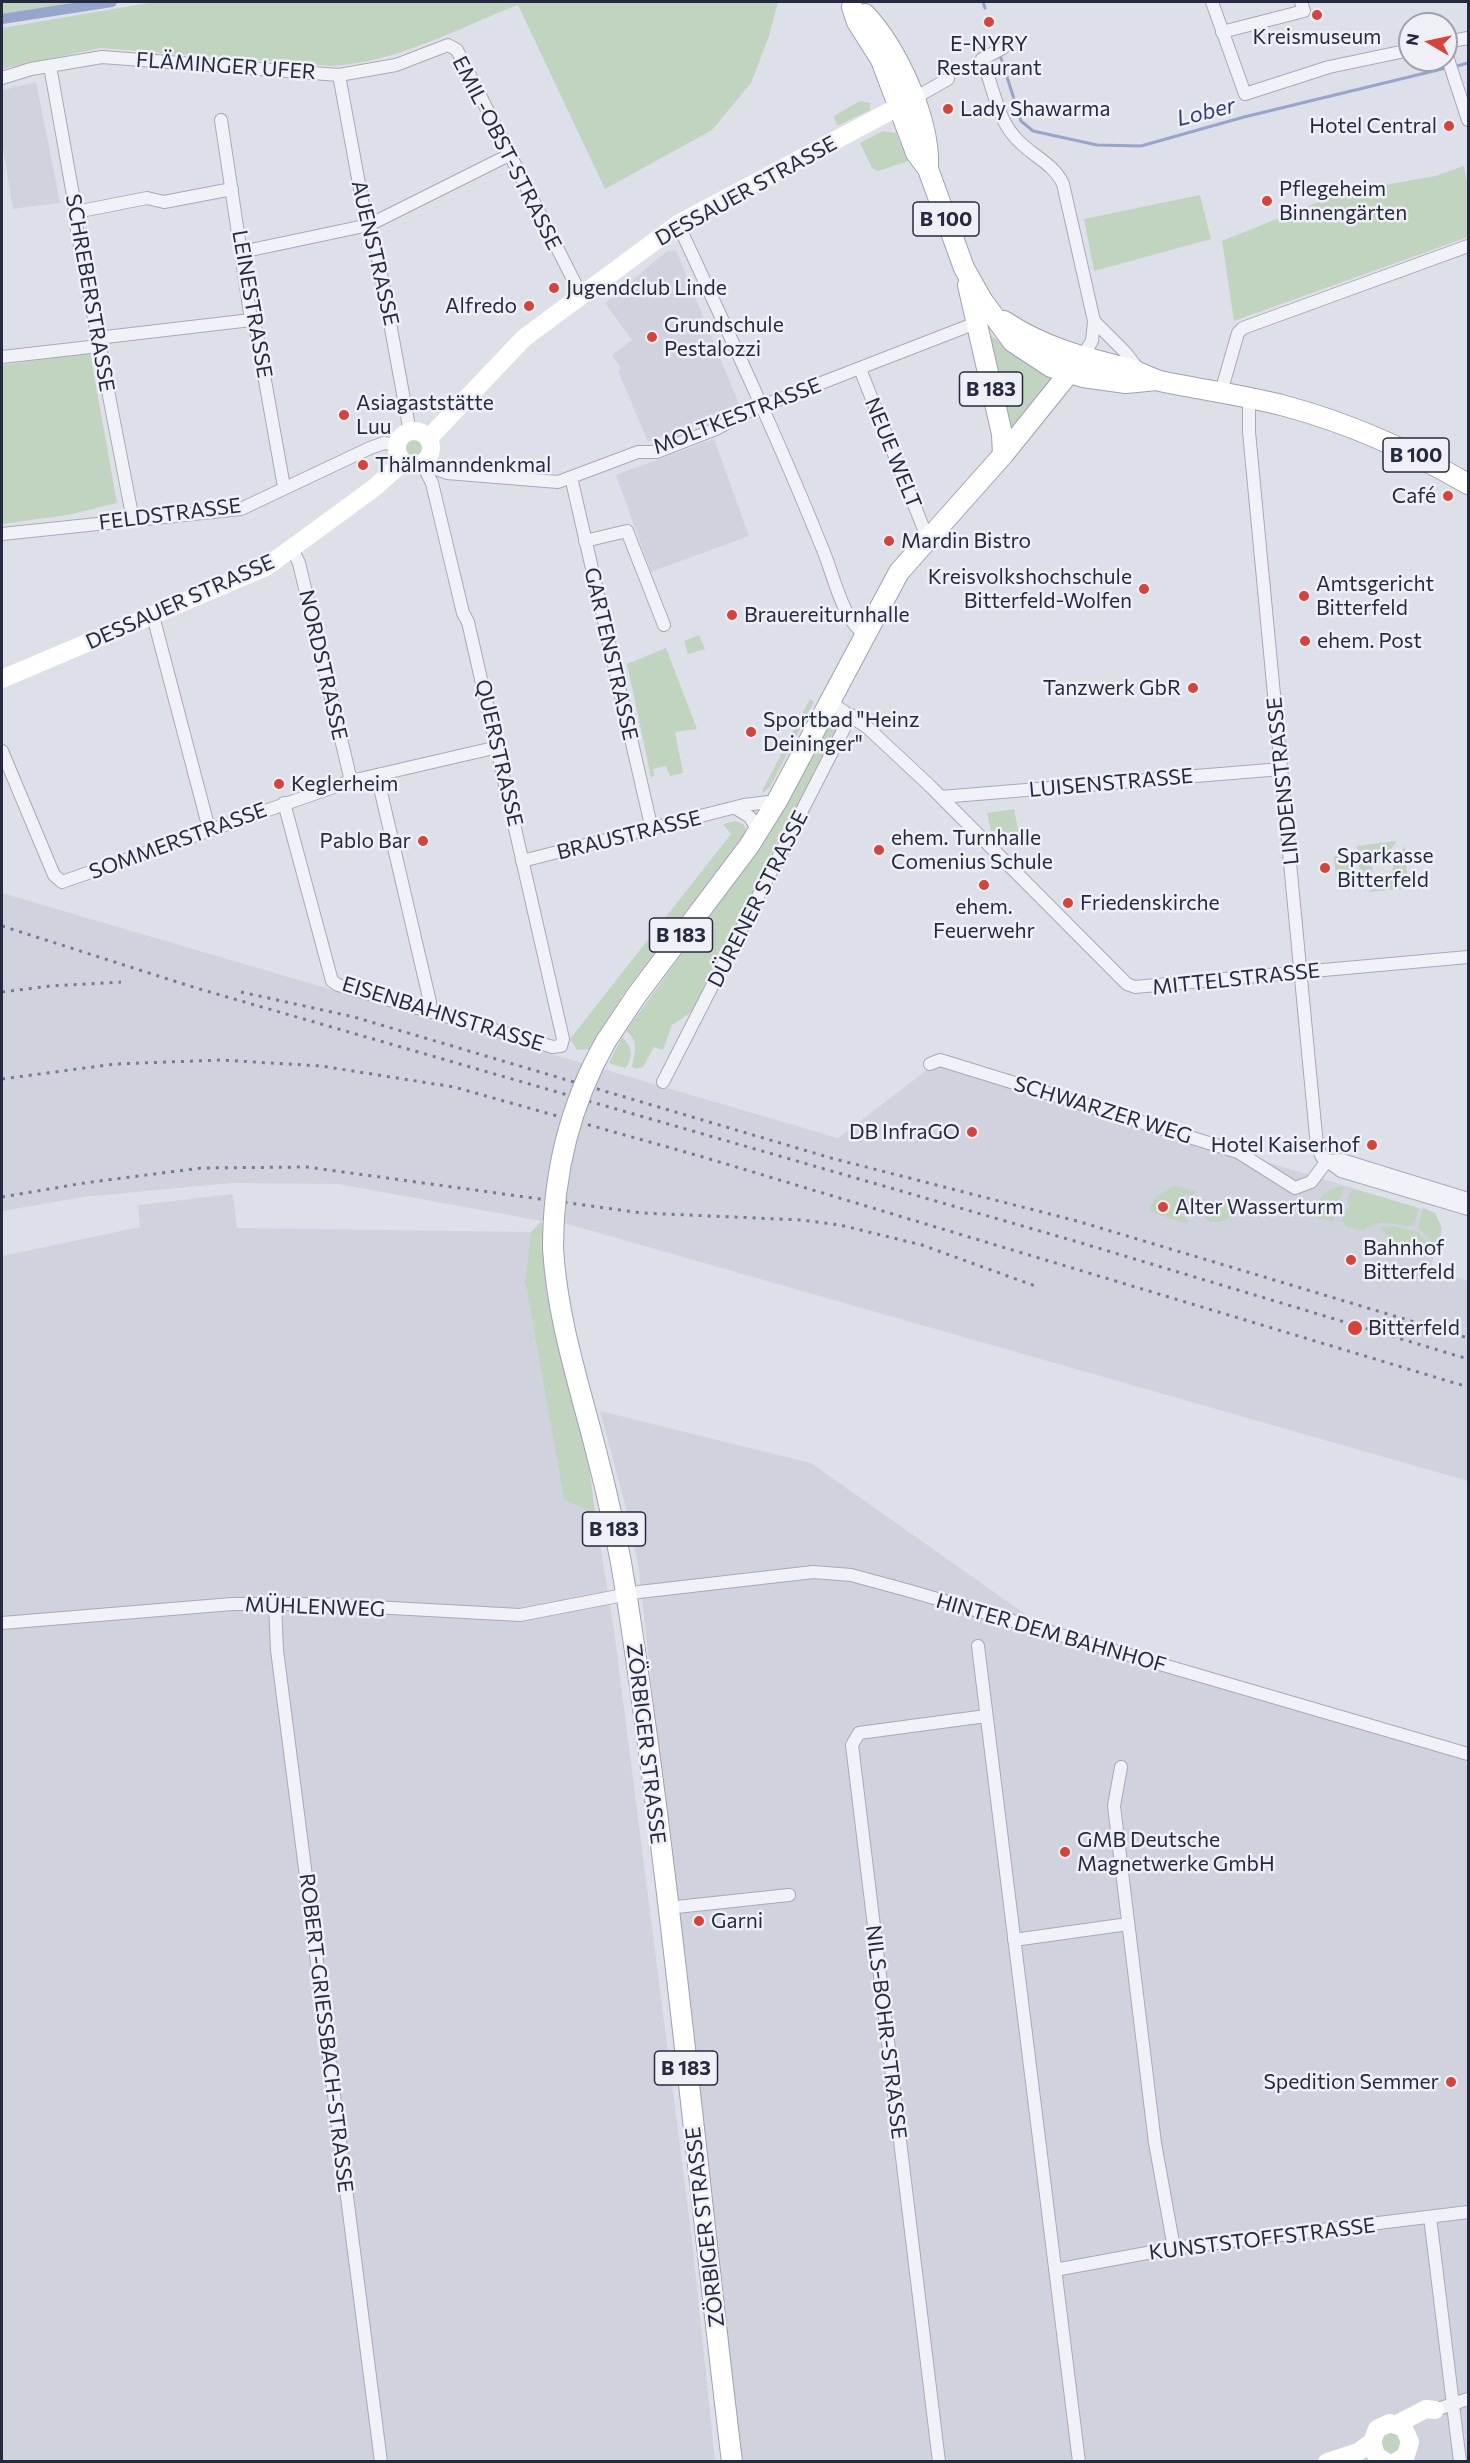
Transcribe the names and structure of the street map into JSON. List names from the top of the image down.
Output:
{
  "streets": {
    "main road": [
      "B 100",
      "B 183",
      "DÜRENER STRASSE",
      "ZÖRBIGER STRASSE"
    ],
    "street": [
      "FLÄMINGER UFER",
      "EMIL-OBST-STRASSE",
      "DESSAUER STRASSE",
      "AUENSTRASSE",
      "SCHREBERSTRASSE",
      "LEINESTRASSE",
      "MOLTKESTRASSE",
      "NEUE WELT",
      "FELDSTRASSE",
      "GARTENSTRASSE",
      "NORDSTRASSE",
      "QUERSTRASSE",
      "LINDENSTRASSE",
      "LUISENSTRASSE",
      "BRAUSTRASSE",
      "SOMMERSTRASSE",
      "MITTELSTRASSE",
      "EISENBAHNSTRASSE",
      "SCHWARZER WEG",
      "MÜHLENWEG",
      "HINTER DEM BAHNHOF",
      "NILS-BOHR-STRASSE",
      "ROBERT-GRIESSBACH-STRASSE",
      "KUNSTSTOFFSTRASSE"
    ]
  },
  "crossings": [
    ["FLÄMINGER UFER", "EMIL-OBST-STRASSE"],
    ["FLÄMINGER UFER", "AUENSTRASSE"],
    ["FLÄMINGER UFER", "SCHREBERSTRASSE"],
    ["EMIL-OBST-STRASSE", "DESSAUER STRASSE"],
    ["DESSAUER STRASSE", "B 100"],
    ["DESSAUER STRASSE", "AUENSTRASSE"],
    ["DESSAUER STRASSE", "MOLTKESTRASSE"],
    ["DESSAUER STRASSE", "FELDSTRASSE"],
    ["DESSAUER STRASSE", "NORDSTRASSE"],
    ["DESSAUER STRASSE", "QUERSTRASSE"],
    ["B 100", "B 183"],
    ["B 100", "MOLTKESTRASSE"],
    ["B 100", "LINDENSTRASSE"],
    ["B 100", "DÜRENER STRASSE"],
    ["AUENSTRASSE", "MOLTKESTRASSE"],
    ["AUENSTRASSE", "FELDSTRASSE"],
    ["AUENSTRASSE", "QUERSTRASSE"],
    ["SCHREBERSTRASSE", "FELDSTRASSE"],
    ["LEINESTRASSE", "FELDSTRASSE"],
    ["B 183", "MOLTKESTRASSE"],
    ["B 183", "DÜRENER STRASSE"],
    ["MOLTKESTRASSE", "NEUE WELT"],
    ["MOLTKESTRASSE", "FELDSTRASSE"],
    ["MOLTKESTRASSE", "GARTENSTRASSE"],
    ["MOLTKESTRASSE", "QUERSTRASSE"],
    ["NEUE WELT", "DÜRENER STRASSE"],
    ["FELDSTRASSE", "QUERSTRASSE"],
    ["GARTENSTRASSE", "BRAUSTRASSE"],
    ["NORDSTRASSE", "SOMMERSTRASSE"],
    ["QUERSTRASSE", "BRAUSTRASSE"],
    ["QUERSTRASSE", "SOMMERSTRASSE"],
    ["QUERSTRASSE", "EISENBAHNSTRASSE"],
    ["LINDENSTRASSE", "LUISENSTRASSE"],
    ["LINDENSTRASSE", "MITTELSTRASSE"],
    ["LINDENSTRASSE", "SCHWARZER WEG"],
    ["LUISENSTRASSE", "MITTELSTRASSE"],
    ["BRAUSTRASSE", "DÜRENER STRASSE"],
    ["SOMMERSTRASSE", "EISENBAHNSTRASSE"],
    ["DÜRENER STRASSE", "MITTELSTRASSE"],
    ["DÜRENER STRASSE", "ZÖRBIGER STRASSE"],
    ["MÜHLENWEG", "HINTER DEM BAHNHOF"],
    ["MÜHLENWEG", "ZÖRBIGER STRASSE"],
    ["MÜHLENWEG", "ROBERT-GRIESSBACH-STRASSE"],
    ["HINTER DEM BAHNHOF", "ZÖRBIGER STRASSE"]
  ],
  "water": ["Lober"],
  "places": [
    "Kreismuseum",
    "E-NYRY Restaurant",
    "Lady Shawarma",
    "Hotel Central",
    "Pflegeheim Binnengärten",
    "Jugendclub Linde",
    "Alfredo",
    "Grundschule Pestalozzi",
    "Asiagaststätte Luu",
    "Thälmanndenkmal",
    "Café",
    "Mardin Bistro",
    "Kreisvolkshochschule Bitterfeld-Wolfen",
    "Amtsgericht Bitterfeld",
    "Brauereiturnhalle",
    "ehem. Post",
    "Tanzwerk GbR",
    "Sportbad \"Heinz Deininger\"",
    "Keglerheim",
    "Pablo Bar",
    "ehem. Turnhalle Comenius Schule",
    "Sparkasse Bitterfeld",
    "ehem. Feuerwehr",
    "Friedenskirche",
    "DB InfraGO",
    "Hotel Kaiserhof",
    "Alter Wasserturm",
    "Bahnhof Bitterfeld",
    "Bitterfeld",
    "GMB Deutsche Magnetwerke GmbH",
    "Garni",
    "Spedition Semmer"
  ],
  "north": "left"
}
